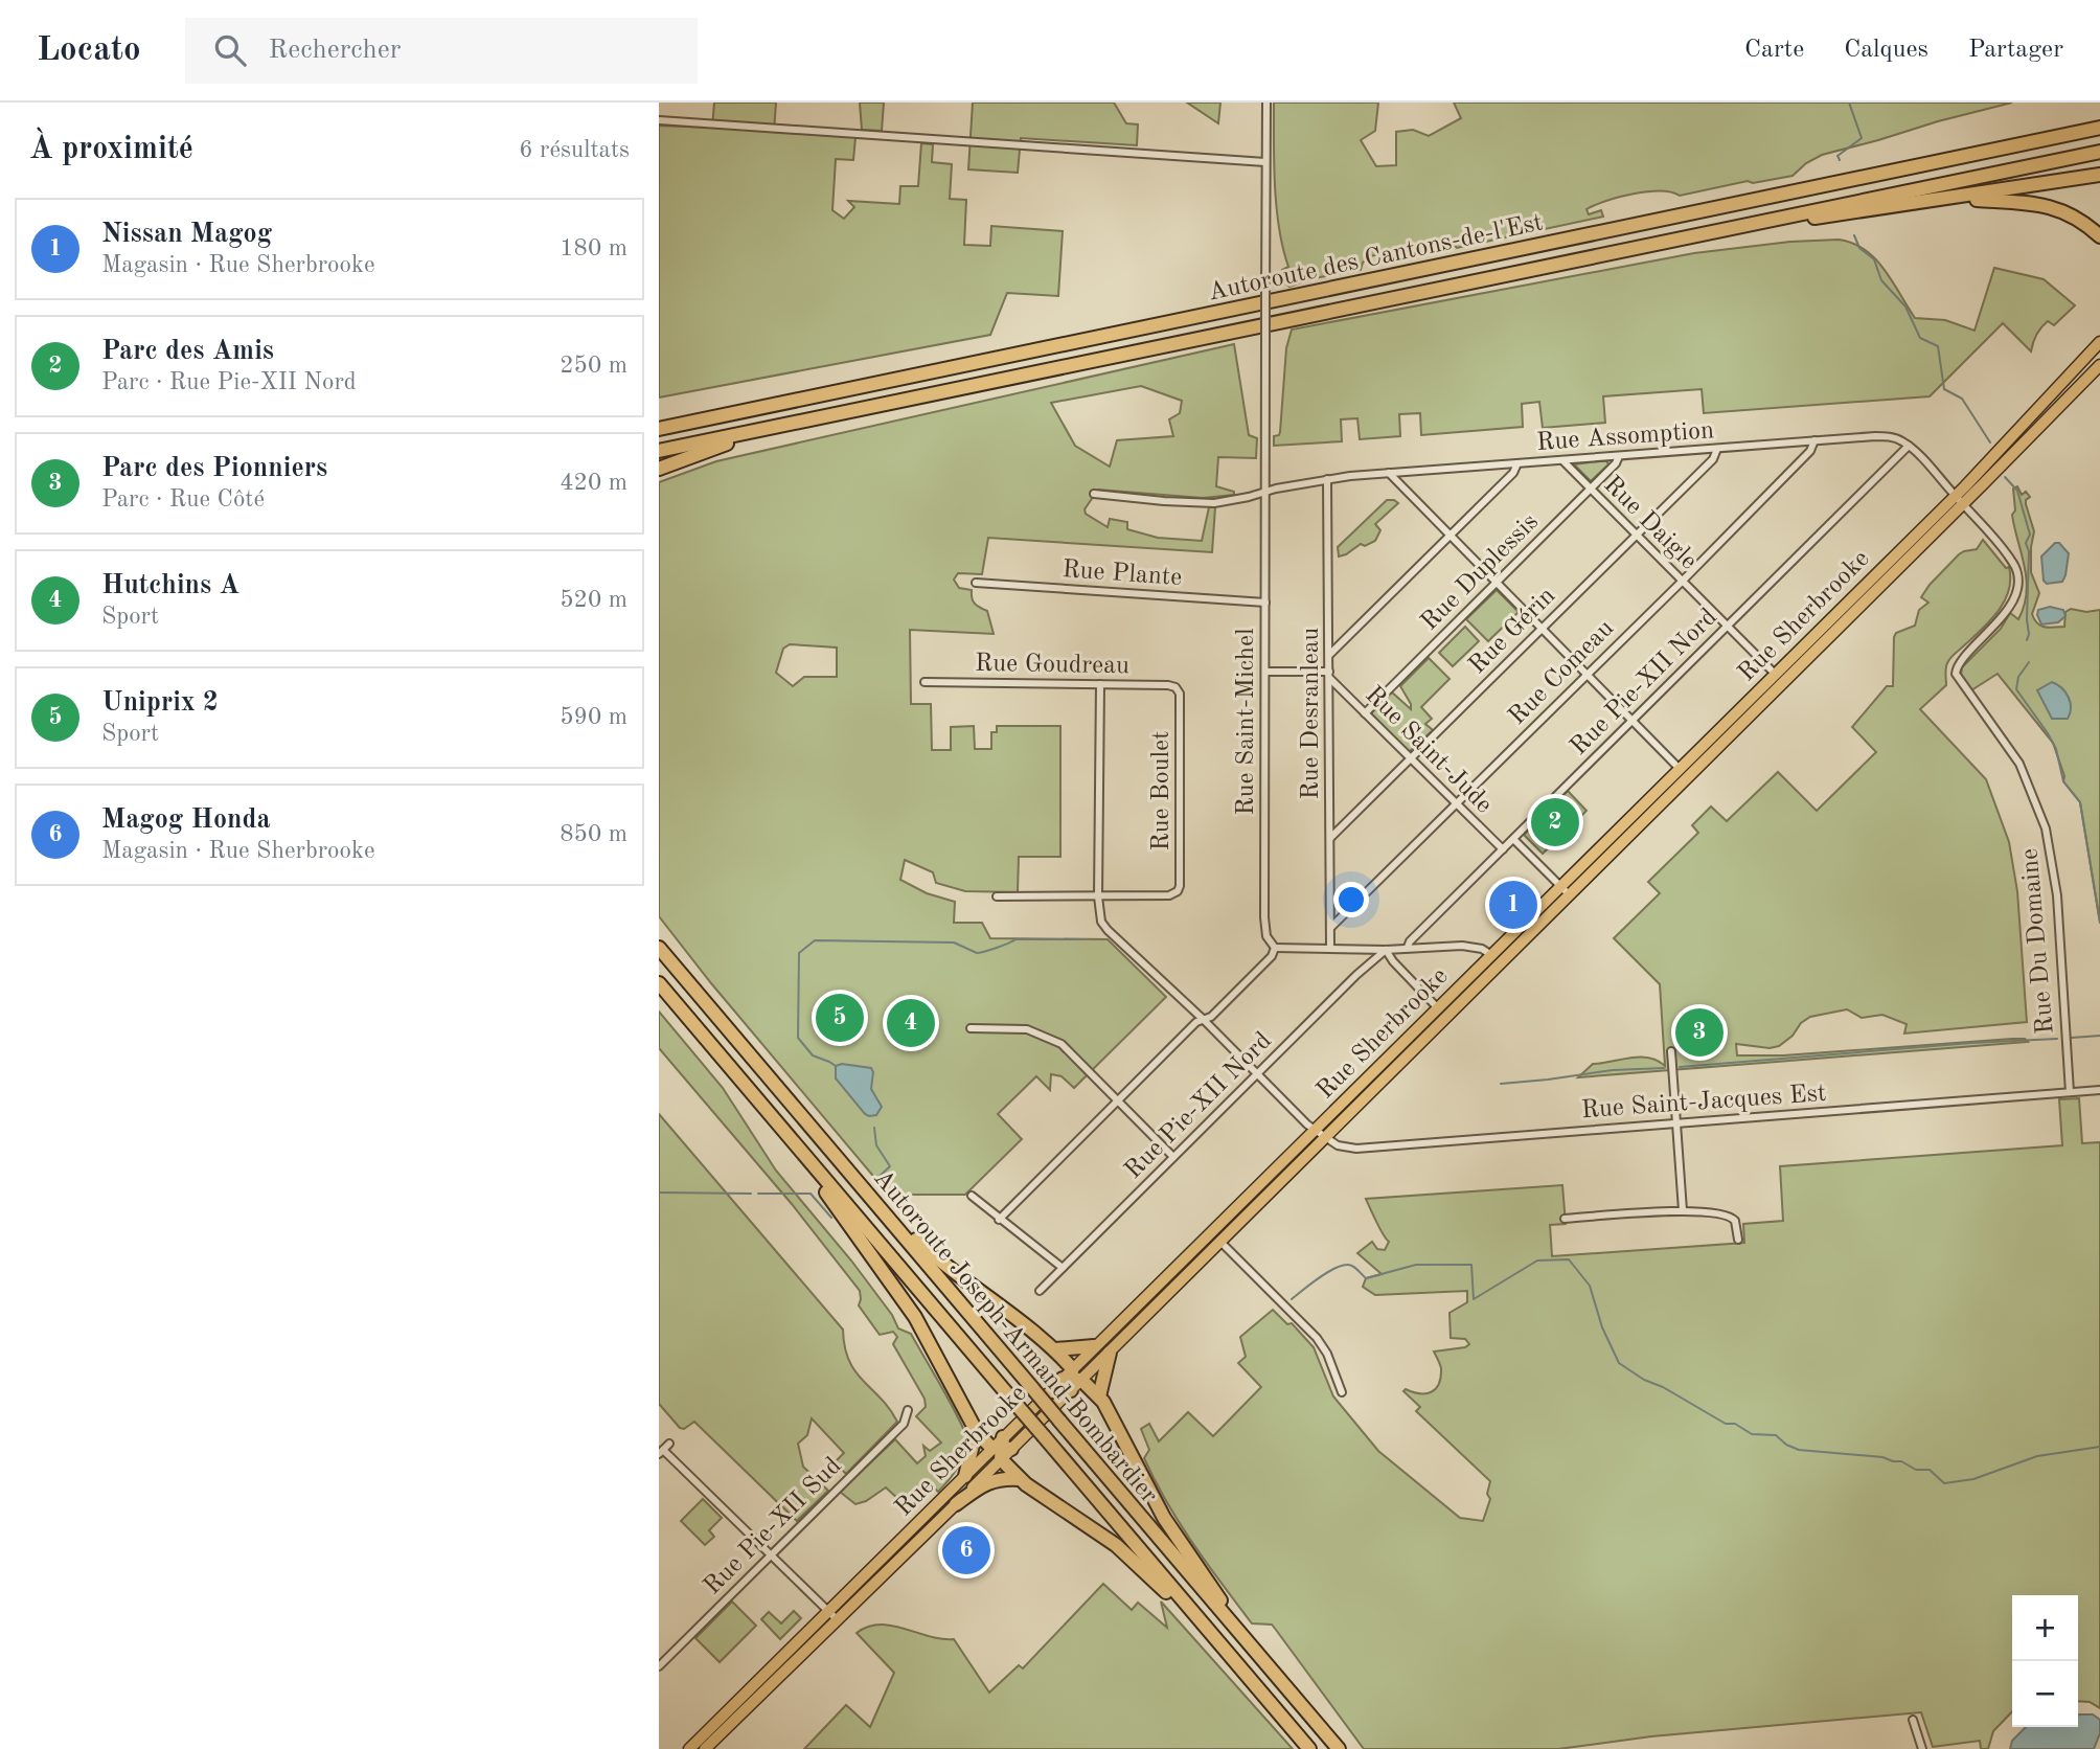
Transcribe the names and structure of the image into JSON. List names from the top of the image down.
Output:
{
  "streets": {
    "highway": ["Autoroute des Cantons-de-l'Est", "Autoroute Joseph-Armand-Bombardier"],
    "main road": ["Rue Sherbrooke"],
    "street": [
      "Rue Assomption",
      "Rue Daigle",
      "Rue Duplessis",
      "Rue Plante",
      "Rue Gérin",
      "Rue Goudreau",
      "Rue Comeau",
      "Rue Pie-XII Nord",
      "Rue Desranleau",
      "Rue Saint-Michel",
      "Rue Saint-Jude",
      "Rue Boulet",
      "Rue Du Domaine",
      "Rue Saint-Jacques Est",
      "Rue Pie-XII Sud"
    ]
  },
  "crossings": [
    ["Rue Assomption", "Rue Daigle"],
    ["Rue Assomption", "Rue Duplessis"],
    ["Rue Assomption", "Rue Gérin"],
    ["Rue Assomption", "Rue Comeau"],
    ["Rue Assomption", "Rue Pie-XII Nord"],
    ["Rue Assomption", "Rue Desranleau"],
    ["Rue Assomption", "Rue Saint-Michel"],
    ["Rue Daigle", "Rue Duplessis"],
    ["Rue Daigle", "Rue Sherbrooke"],
    ["Rue Daigle", "Rue Gérin"],
    ["Rue Daigle", "Rue Comeau"],
    ["Rue Daigle", "Rue Pie-XII Nord"],
    ["Rue Duplessis", "Rue Saint-Jude"],
    ["Rue Plante", "Rue Saint-Michel"],
    ["Rue Sherbrooke", "Rue Du Domaine"],
    ["Rue Sherbrooke", "Rue Saint-Jacques Est"],
    ["Rue Gérin", "Rue Desranleau"],
    ["Rue Gérin", "Rue Saint-Jude"],
    ["Rue Goudreau", "Rue Boulet"],
    ["Rue Comeau", "Rue Desranleau"],
    ["Rue Comeau", "Rue Saint-Jude"],
    ["Rue Pie-XII Nord", "Rue Saint-Jude"],
    ["Rue Desranleau", "Rue Saint-Jude"],
    ["Rue Du Domaine", "Rue Saint-Jacques Est"]
  ],
  "page": {
    "header": "Locato",
    "search": "Rechercher",
    "nav": ["Carte", "Calques", "Partager"],
    "heading": ["À proximité", "6 résultats"],
    "list": [
      {
        "mark": "1",
        "name": "Nissan Magog",
        "note": "Magasin · Rue Sherbrooke",
        "value": "180 m"
      },
      {
        "mark": "2",
        "name": "Parc des Amis",
        "note": "Parc · Rue Pie-XII Nord",
        "value": "250 m"
      },
      {
        "mark": "3",
        "name": "Parc des Pionniers",
        "note": "Parc · Rue Côté",
        "value": "420 m"
      },
      {
        "mark": "4",
        "name": "Hutchins A",
        "note": "Sport",
        "value": "520 m"
      },
      {
        "mark": "5",
        "name": "Uniprix 2",
        "note": "Sport",
        "value": "590 m"
      },
      {
        "mark": "6",
        "name": "Magog Honda",
        "note": "Magasin · Rue Sherbrooke",
        "value": "850 m"
      }
    ],
    "pins": [
      "2",
      "1",
      "5",
      "4",
      "3",
      "6"
    ],
    "map_buttons": ["+", "−"]
  }
}
